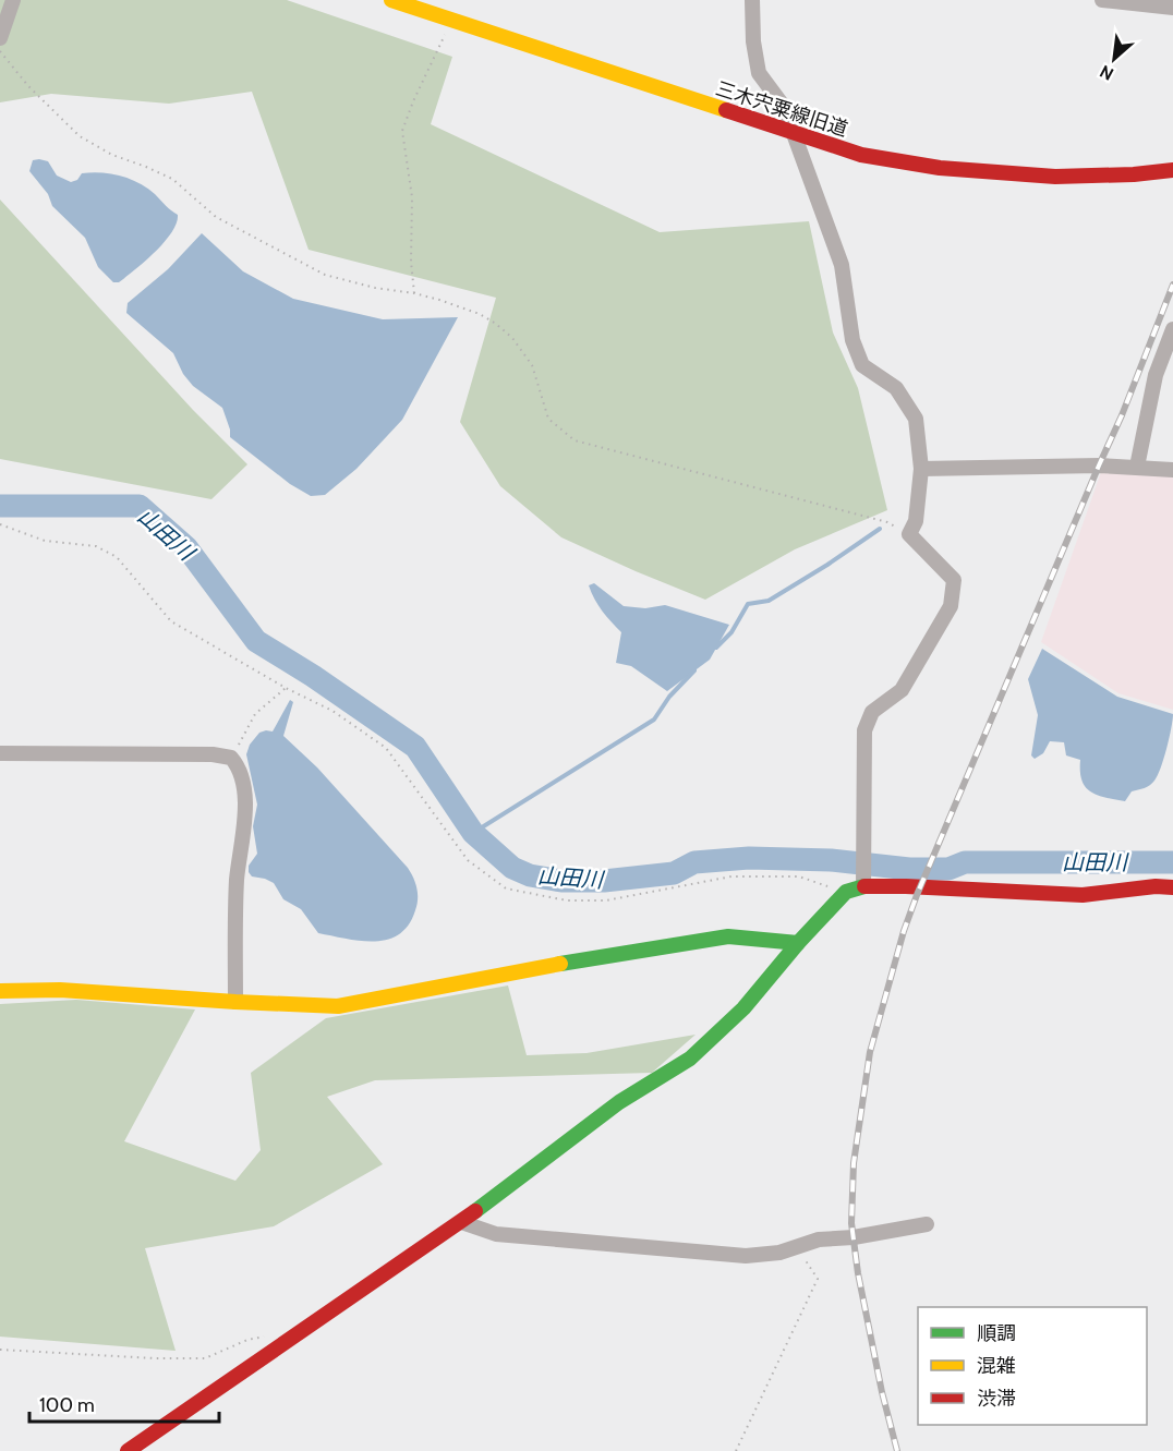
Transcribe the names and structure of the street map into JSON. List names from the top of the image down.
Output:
{
  "streets": {
    "street": ["三木宍粟線旧道"]
  },
  "water": ["山田川"],
  "legend": ["順調", "混雑", "渋滞"],
  "scale_bar": "100 m",
  "north": "bottom left"
}
